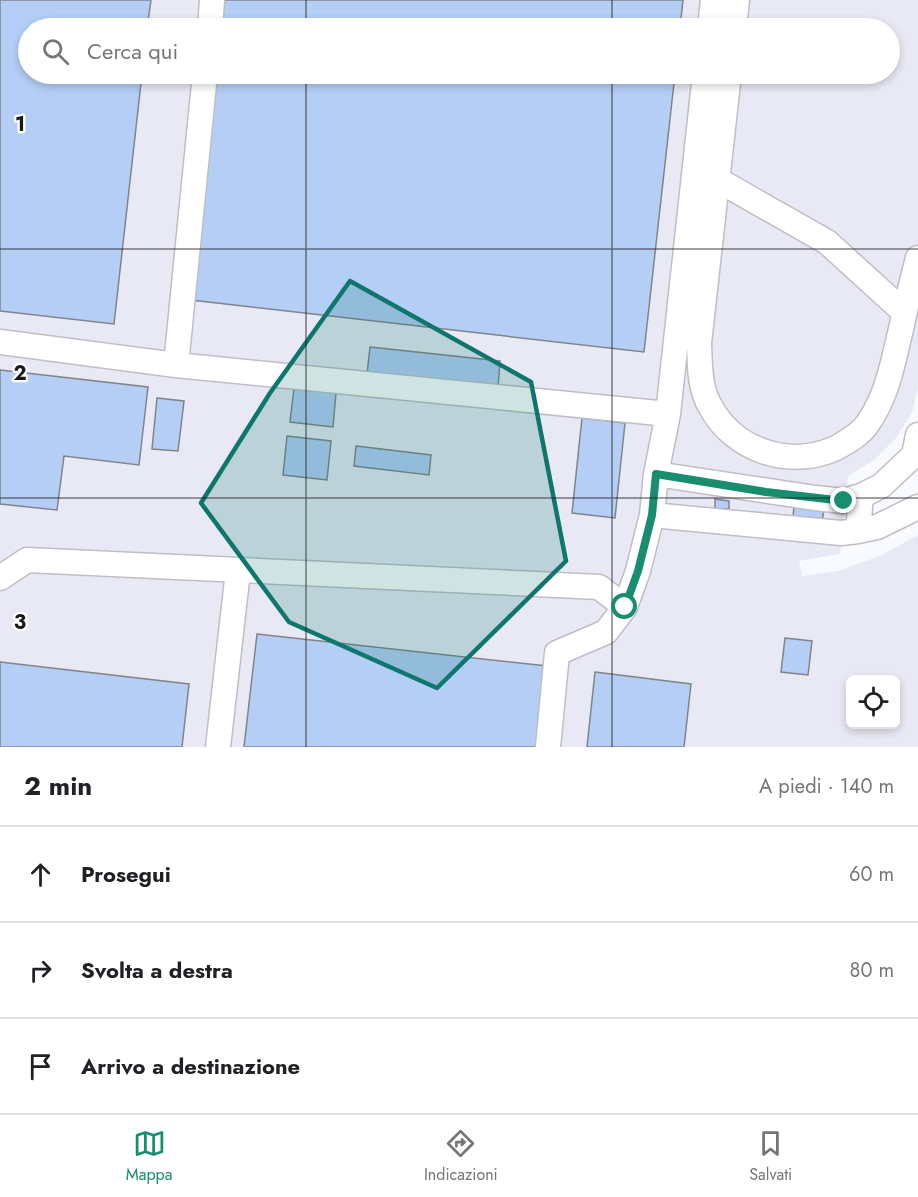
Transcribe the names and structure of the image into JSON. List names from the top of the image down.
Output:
{
  "page": {
    "search": "Cerca qui",
    "heading": ["2 min", "A piedi · 140 m"],
    "list": [
      ["Prosegui", "60 m"],
      ["Svolta a destra", "80 m"],
      "Arrivo a destinazione"
    ],
    "nav": ["Mappa", "Indicazioni", "Salvati"]
  },
  "grid": {
    "rows": ["1", "2", "3"]
  }
}
